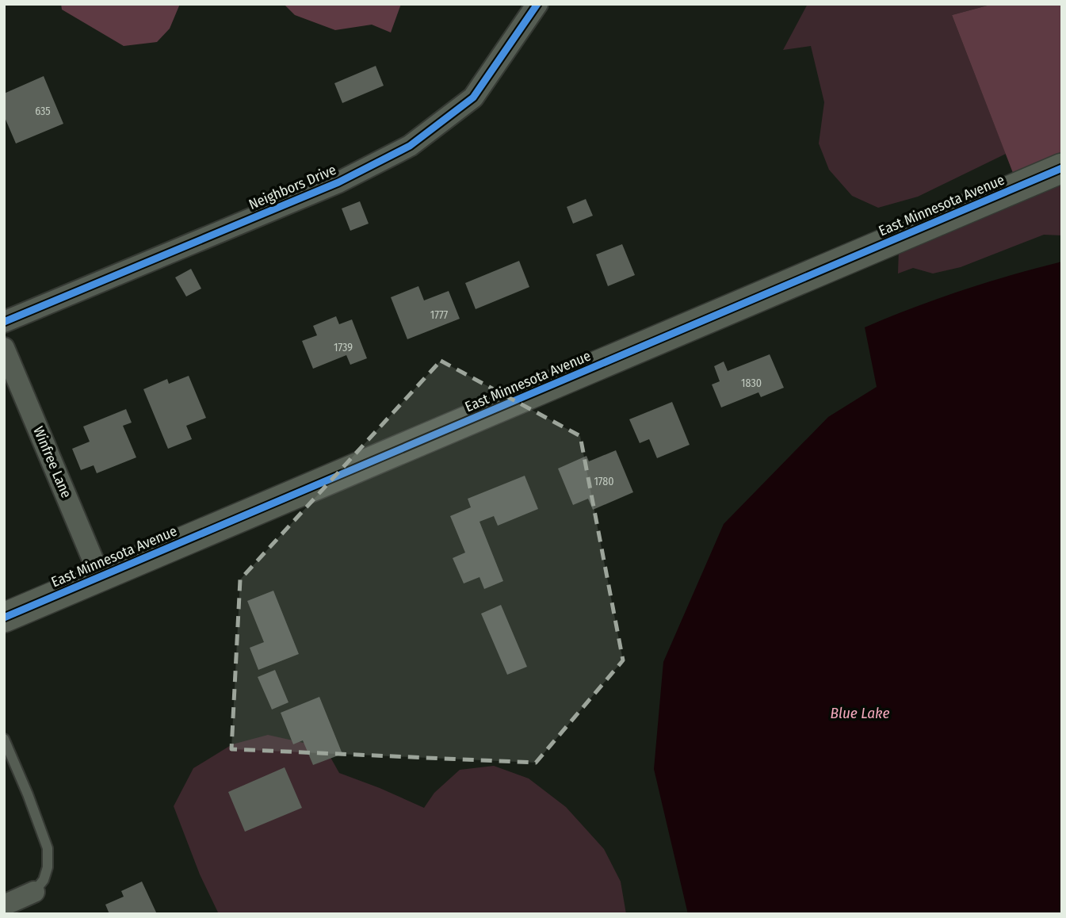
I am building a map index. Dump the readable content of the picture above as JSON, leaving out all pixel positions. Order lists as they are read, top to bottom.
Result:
{
  "streets": {
    "street": ["Neighbors Drive", "East Minnesota Avenue", "Winfree Lane"]
  },
  "crossings": [
    ["East Minnesota Avenue", "Winfree Lane"]
  ],
  "water": ["Blue Lake"],
  "house_numbers": [
    "635",
    "1777",
    "1739",
    "1830",
    "1780"
  ]
}
